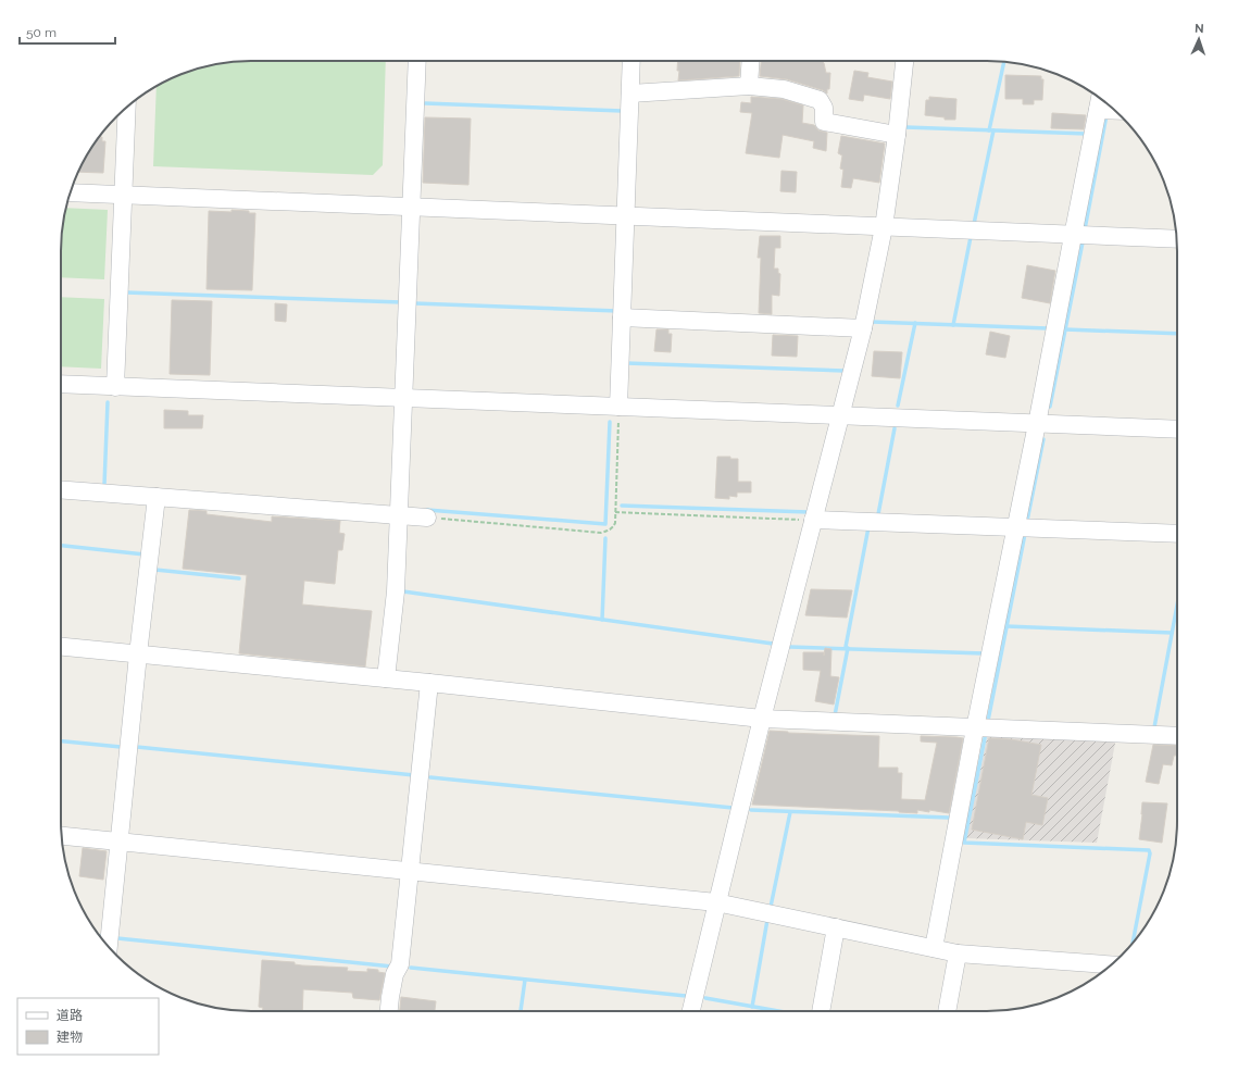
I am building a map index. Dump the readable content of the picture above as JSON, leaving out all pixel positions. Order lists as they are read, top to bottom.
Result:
{
  "legend": ["道路", "建物"],
  "scale_bar": "50 m",
  "north": "top"
}
